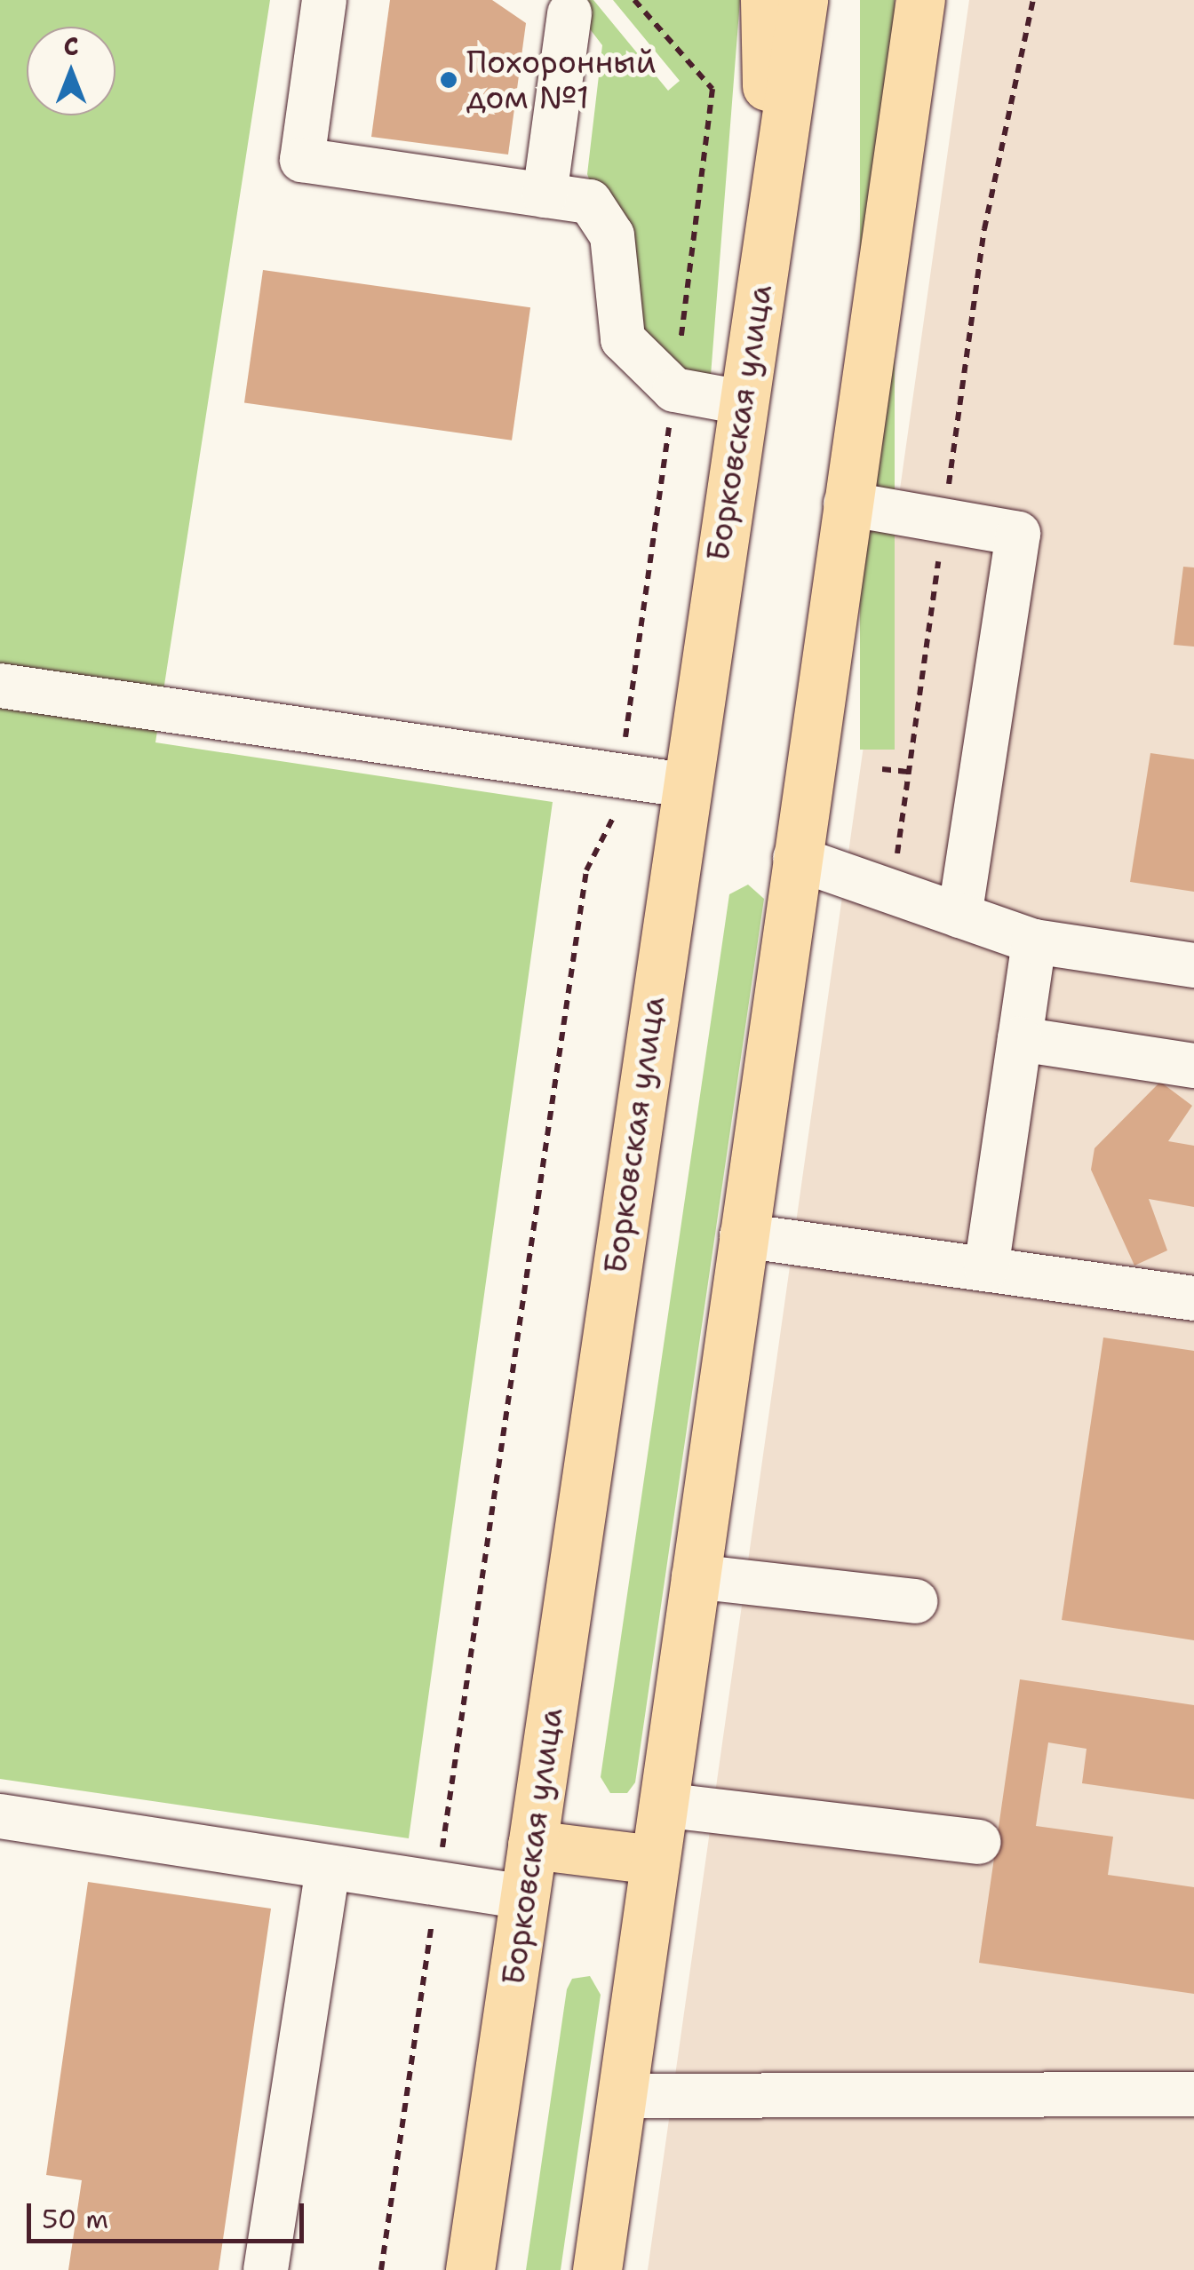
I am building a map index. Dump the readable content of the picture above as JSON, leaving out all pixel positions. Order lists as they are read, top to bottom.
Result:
{
  "streets": {
    "main road": ["Борковская улица"]
  },
  "places": ["Похоронный дом №1"],
  "scale_bar": "50 m",
  "north": "top"
}
